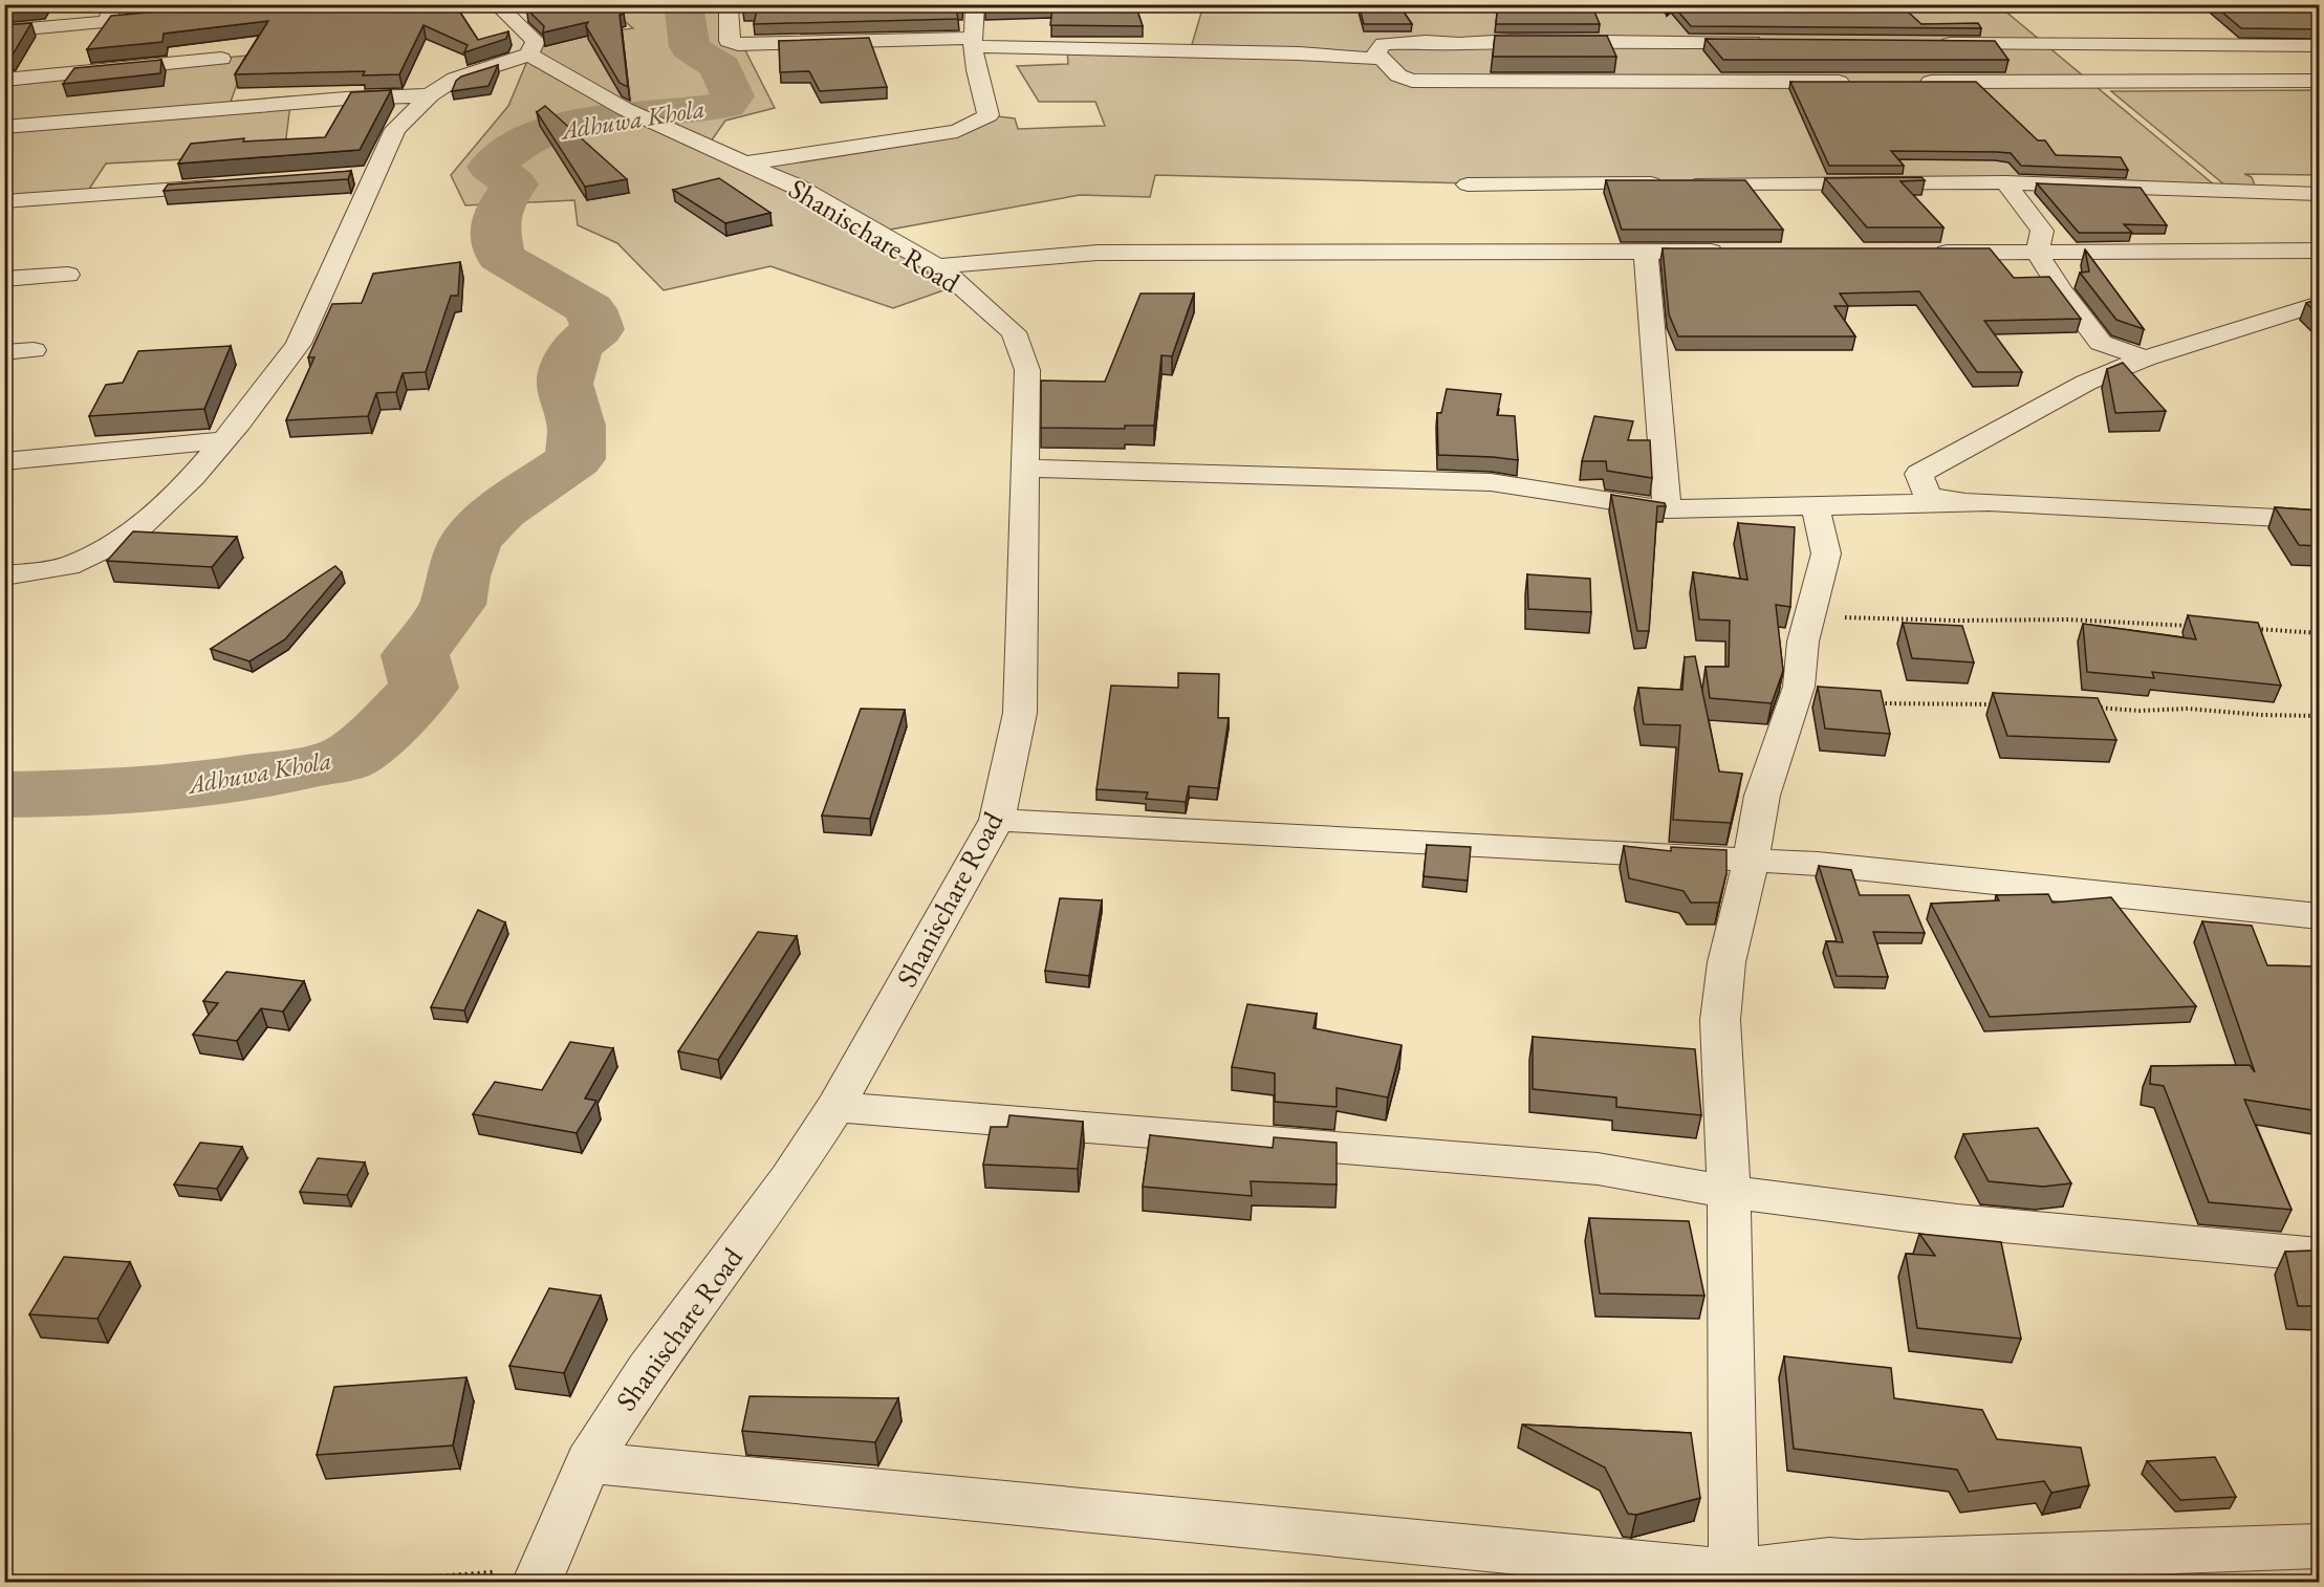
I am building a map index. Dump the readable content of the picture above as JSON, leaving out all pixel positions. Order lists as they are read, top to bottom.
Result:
{
  "streets": {
    "street": ["Shanischare Road"]
  },
  "water": ["Adhuwa Khola"]
}
